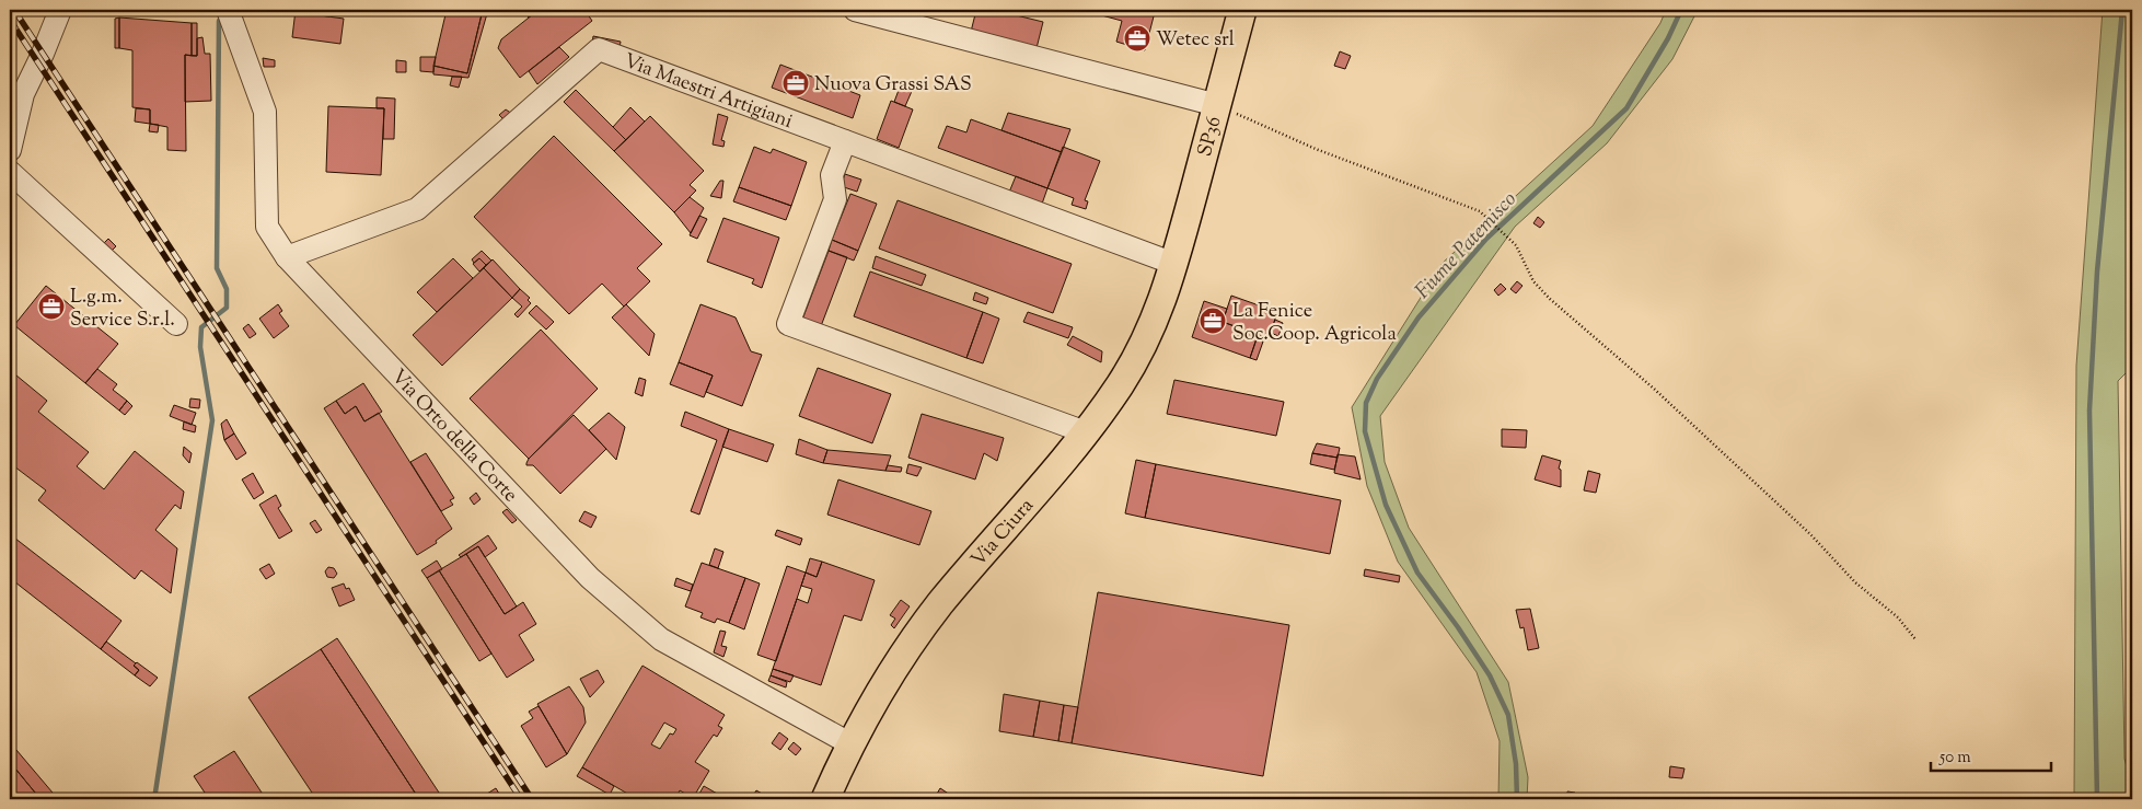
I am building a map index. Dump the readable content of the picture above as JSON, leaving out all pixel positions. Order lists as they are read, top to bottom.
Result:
{
  "streets": {
    "main road": ["SP36", "Via Ciura"],
    "street": ["Via Maestri Artigiani", "Via Orto della Corte"]
  },
  "crossings": [
    ["Via Maestri Artigiani", "SP36"],
    ["Via Maestri Artigiani", "Via Orto della Corte"],
    ["Via Maestri Artigiani", "Via Ciura"],
    ["SP36", "Via Ciura"],
    ["Via Orto della Corte", "Via Ciura"]
  ],
  "water": ["Fiume Patemisco"],
  "places": {
    "office": [
      "Wetec srl",
      "Nuova Grassi SAS",
      "L.g.m. Service S.r.l.",
      "La Fenice Soc.Coop. Agricola"
    ]
  },
  "scale_bar": "50 m"
}
